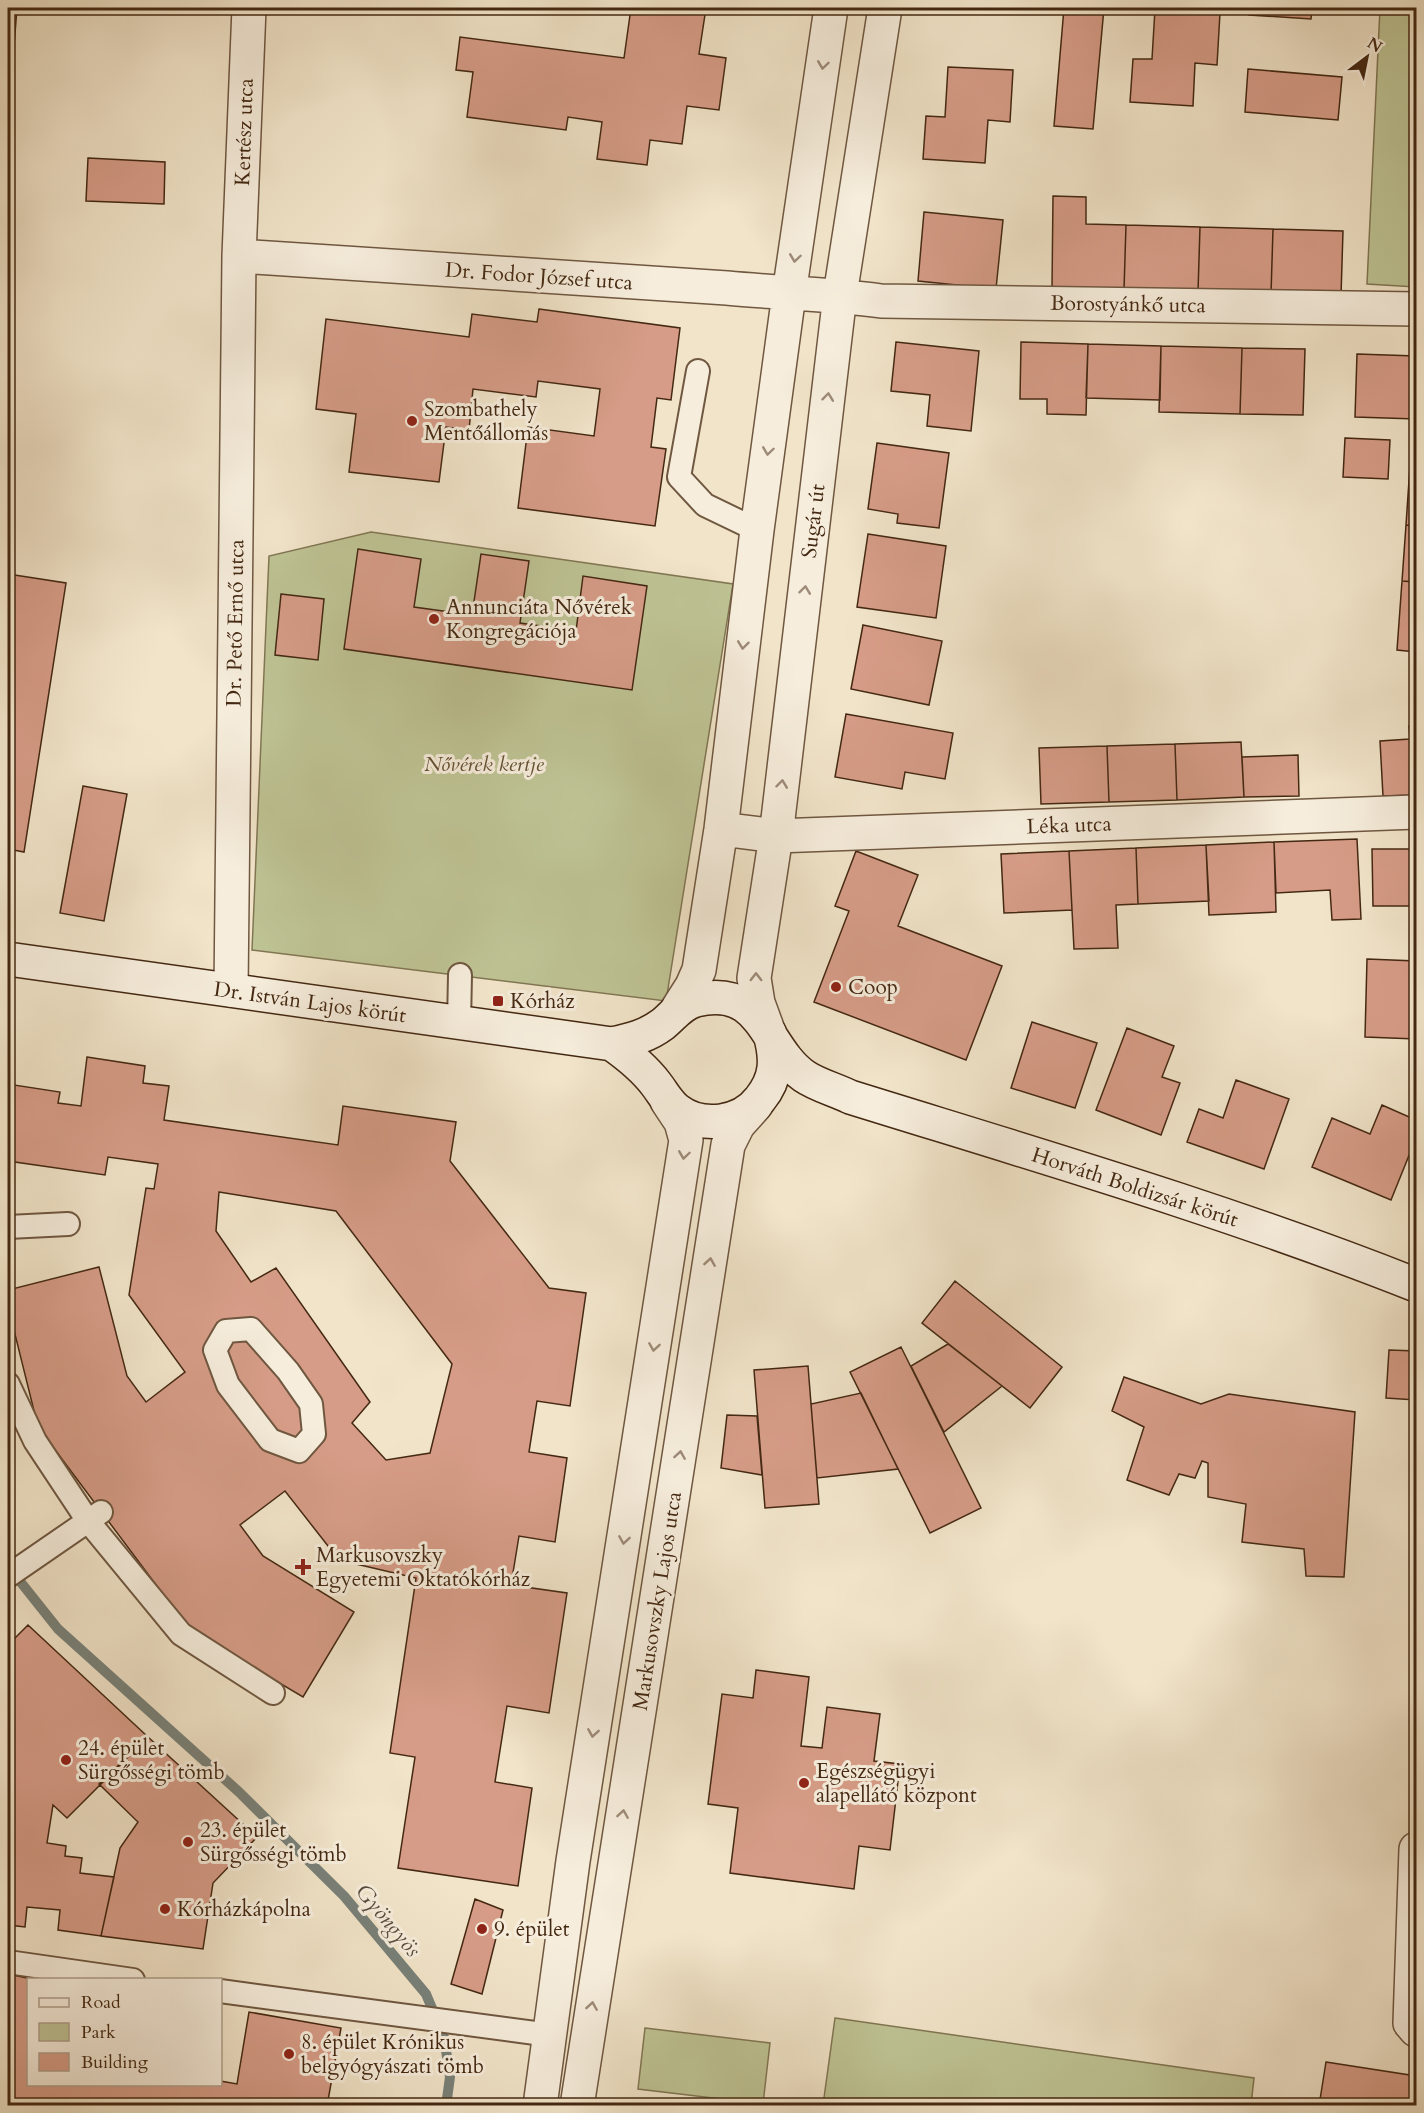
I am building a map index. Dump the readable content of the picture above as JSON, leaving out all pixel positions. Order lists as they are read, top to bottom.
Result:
{
  "streets": {
    "street": [
      "Kertész utca",
      "Dr. Fodor József utca",
      "Borostyánkő utca",
      "Sugár út",
      "Dr. Pető Ernő utca",
      "Léka utca",
      "Dr. István Lajos körút",
      "Horváth Boldizsár körút",
      "Markusovszky Lajos utca"
    ]
  },
  "crossings": [
    ["Kertész utca", "Dr. Fodor József utca"],
    ["Kertész utca", "Dr. Pető Ernő utca"],
    ["Dr. Fodor József utca", "Borostyánkő utca"],
    ["Dr. Fodor József utca", "Sugár út"],
    ["Dr. Fodor József utca", "Dr. Pető Ernő utca"],
    ["Borostyánkő utca", "Sugár út"],
    ["Sugár út", "Léka utca"],
    ["Sugár út", "Dr. István Lajos körút"],
    ["Sugár út", "Markusovszky Lajos utca"],
    ["Dr. Pető Ernő utca", "Dr. István Lajos körút"],
    ["Dr. István Lajos körút", "Horváth Boldizsár körút"],
    ["Dr. István Lajos körút", "Markusovszky Lajos utca"]
  ],
  "water": ["Gyöngyös"],
  "parks": ["Nővérek kertje"],
  "places": {
    "other": [
      "Szombathely Mentőállomás",
      "Annunciáta Nővérek Kongregációja",
      "Coop",
      "24. épület Sürgősségi tömb",
      "Egészségügyi alapellátó központ",
      "23. épület Sürgősségi tömb",
      "Kórházkápolna",
      "9. épület",
      "8. épület Krónikus belgyógyászati tömb"
    ],
    "transit": ["Kórház"],
    "health": ["Markusovszky Egyetemi Oktatókórház"]
  },
  "legend": ["Road", "Park", "Building"],
  "north": "top right"
}
